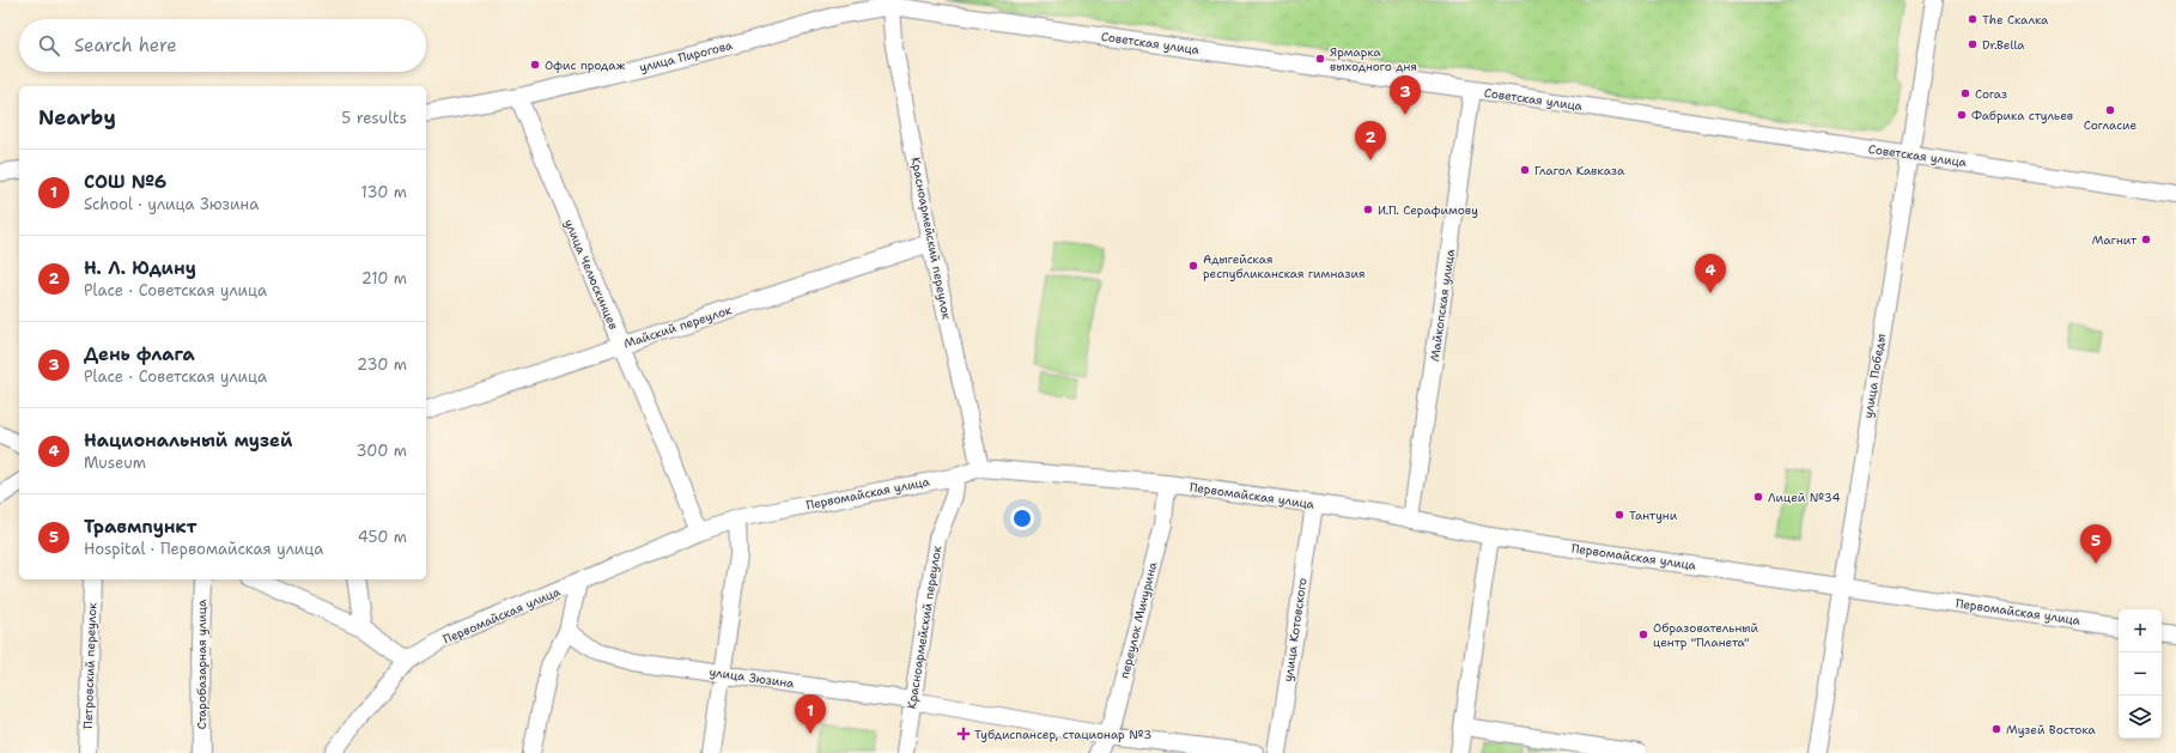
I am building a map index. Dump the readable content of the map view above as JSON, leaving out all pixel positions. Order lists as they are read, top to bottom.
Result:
{
  "streets": {
    "street": [
      "Советская улица",
      "улица Пирогова",
      "Красноармейский переулок",
      "улица Челюскинцев",
      "Майкопская улица",
      "Майский переулок",
      "улица Победы",
      "Первомайская улица",
      "переулок Мичурина",
      "улица Котовского",
      "Старобазарная улица",
      "Петровский переулок",
      "улица Зюзина"
    ]
  },
  "crossings": [
    ["Советская улица", "улица Пирогова"],
    ["Советская улица", "Красноармейский переулок"],
    ["Советская улица", "Майкопская улица"],
    ["Советская улица", "улица Победы"],
    ["улица Пирогова", "Красноармейский переулок"],
    ["улица Пирогова", "улица Челюскинцев"],
    ["Красноармейский переулок", "Майский переулок"],
    ["Красноармейский переулок", "Первомайская улица"],
    ["Красноармейский переулок", "улица Зюзина"],
    ["улица Челюскинцев", "Майский переулок"],
    ["улица Челюскинцев", "Первомайская улица"],
    ["Майкопская улица", "Первомайская улица"],
    ["улица Победы", "Первомайская улица"],
    ["Первомайская улица", "переулок Мичурина"],
    ["Первомайская улица", "улица Котовского"],
    ["переулок Мичурина", "улица Зюзина"]
  ],
  "places": {
    "other": [
      "The Скалка",
      "Dr.Bella",
      "Ярмарка выходного дня",
      "Офис продаж",
      "Согаз",
      "Согласие",
      "Фабрика стульев",
      "Глагол Кавказа",
      "И.П. Серафимову",
      "Магнит",
      "Адыгейская республиканская гимназия",
      "Лицей №34",
      "Тантуни",
      "Образовательный центр \"Планета\"",
      "Музей Востока"
    ],
    "health": ["Тубдиспансер, стационар №3"]
  },
  "page": {
    "search": "Search here",
    "pins": [
      "3",
      "2",
      "4",
      "5",
      "1"
    ],
    "heading": ["Nearby", "5 results"],
    "list": [
      {
        "mark": "1",
        "name": "СОШ №6",
        "note": "School · улица Зюзина",
        "value": "130 m"
      },
      {
        "mark": "2",
        "name": "Н. Л. Юдину",
        "note": "Place · Советская улица",
        "value": "210 m"
      },
      {
        "mark": "3",
        "name": "День флага",
        "note": "Place · Советская улица",
        "value": "230 m"
      },
      {
        "mark": "4",
        "name": "Национальный музей",
        "note": "Museum",
        "value": "300 m"
      },
      {
        "mark": "5",
        "name": "Травмпункт",
        "note": "Hospital · Первомайская улица",
        "value": "450 m"
      }
    ],
    "map_buttons": ["+", "−"]
  }
}
